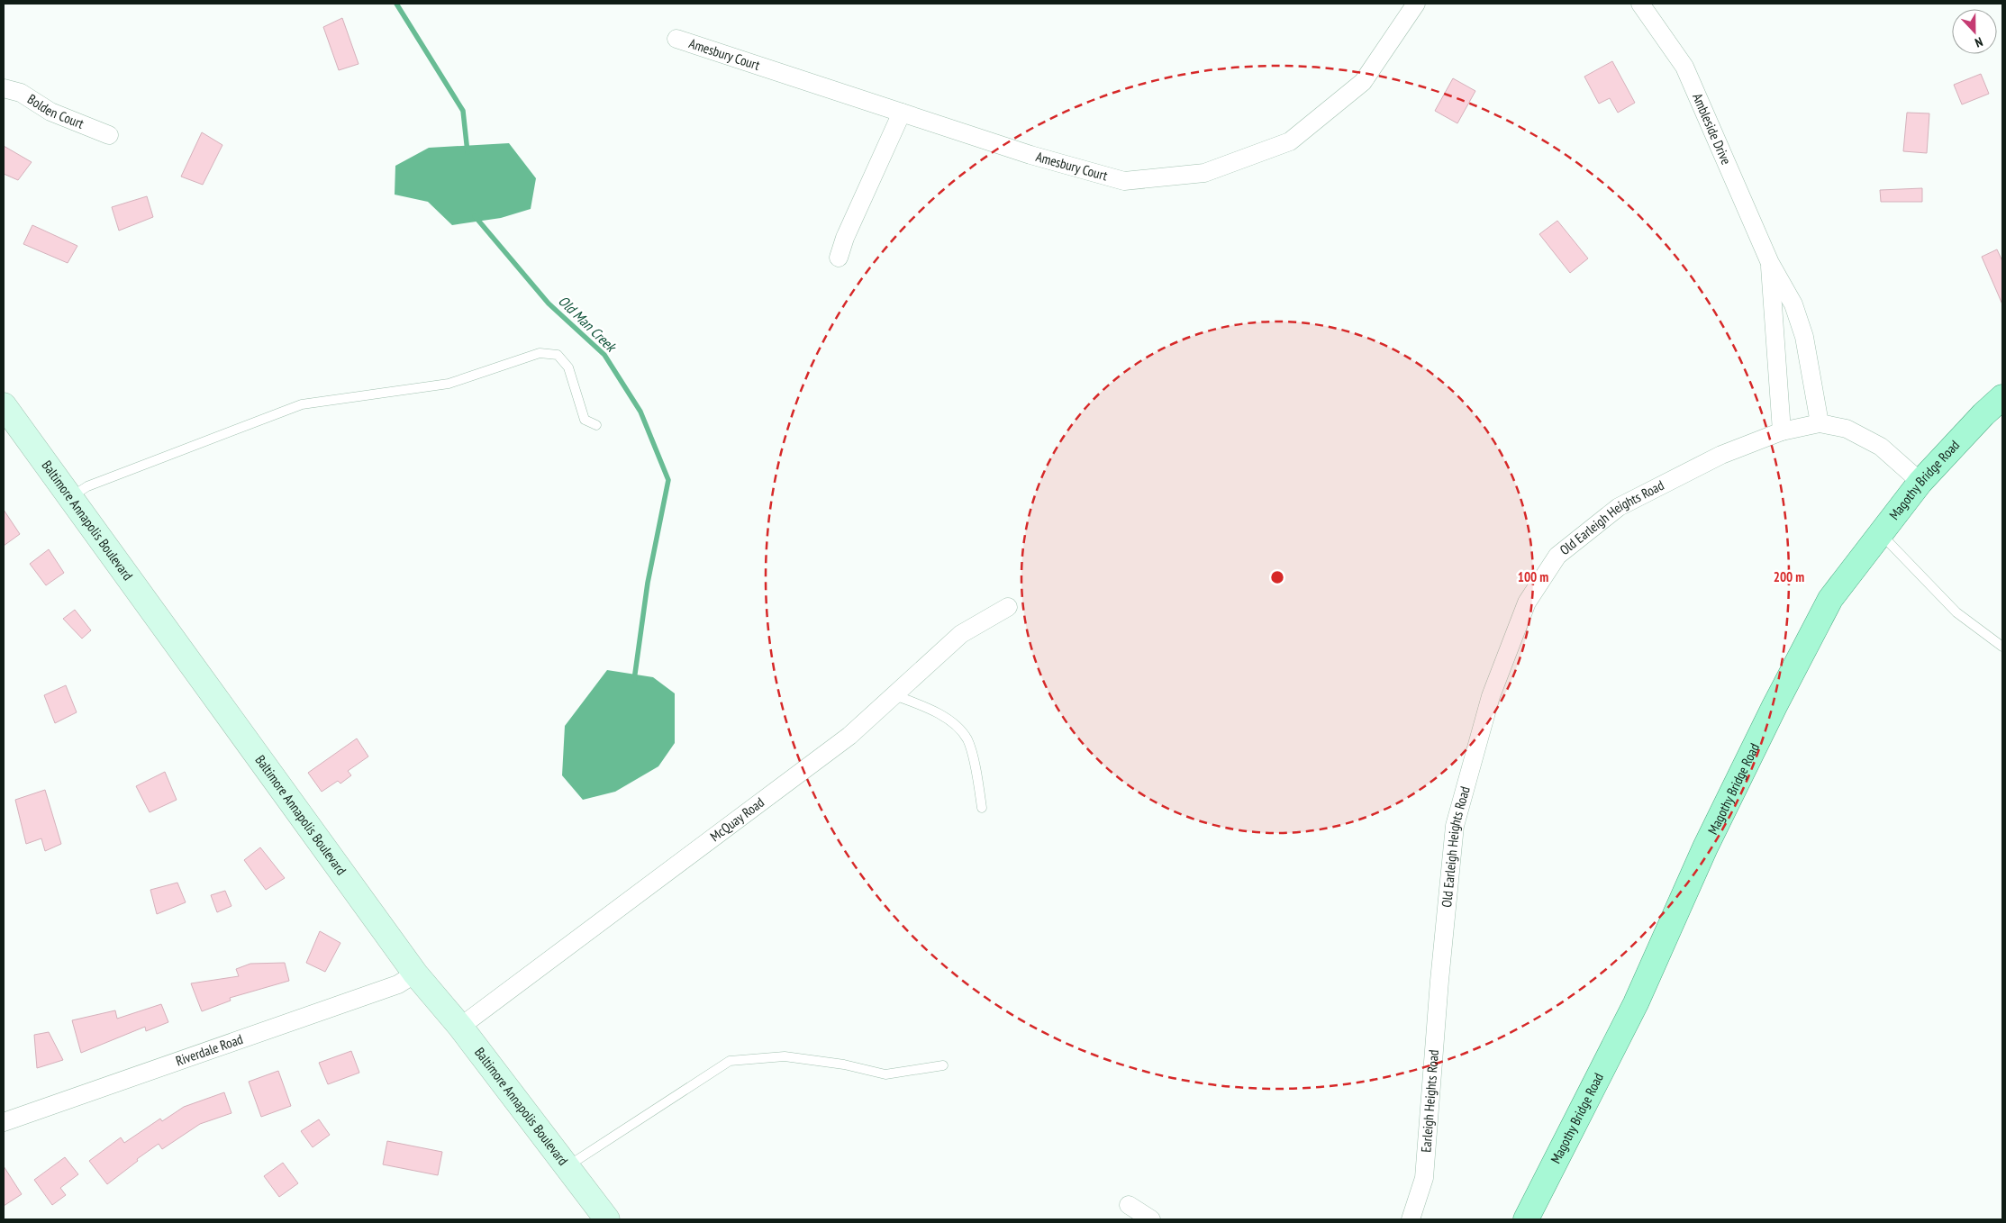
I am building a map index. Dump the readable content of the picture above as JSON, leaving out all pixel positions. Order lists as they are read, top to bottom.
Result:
{
  "streets": {
    "main road": ["Magothy Bridge Road", "Baltimore Annapolis Boulevard"],
    "street": [
      "Amesbury Court",
      "Bolden Court",
      "Ambleside Drive",
      "Old Earleigh Heights Road",
      "McQuay Road",
      "Riverdale Road",
      "Earleigh Heights Road"
    ]
  },
  "crossings": [
    ["Ambleside Drive", "Old Earleigh Heights Road"],
    ["Magothy Bridge Road", "Old Earleigh Heights Road"],
    ["Old Earleigh Heights Road", "Earleigh Heights Road"],
    ["Baltimore Annapolis Boulevard", "McQuay Road"],
    ["Baltimore Annapolis Boulevard", "Riverdale Road"]
  ],
  "water": ["Old Man Creek"],
  "north": "bottom",
  "rings": ["100 m", "200 m"]
}
